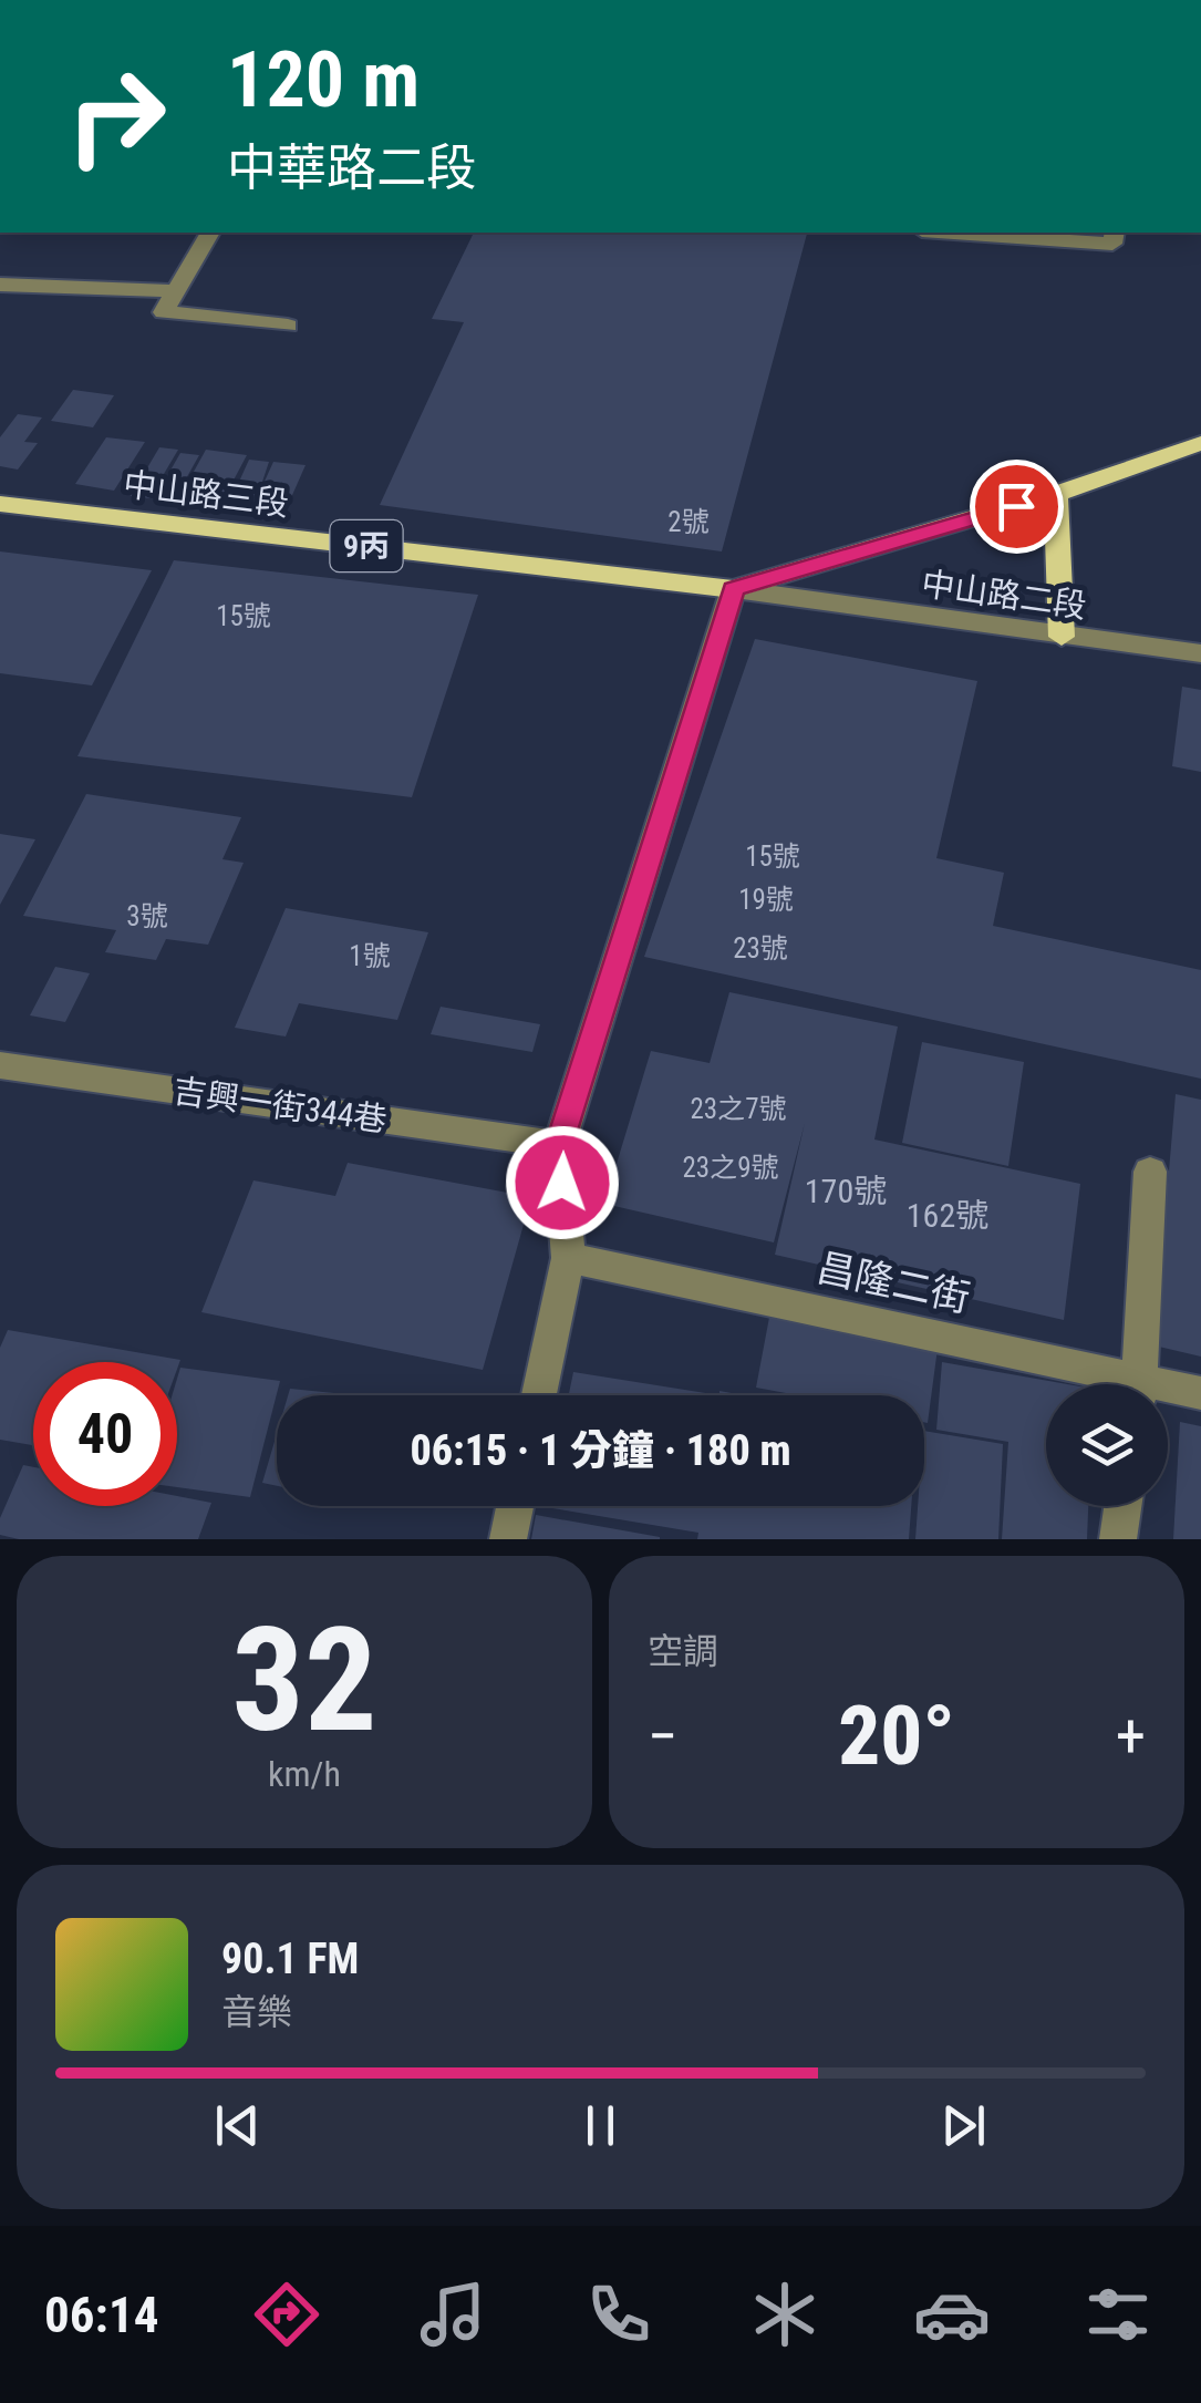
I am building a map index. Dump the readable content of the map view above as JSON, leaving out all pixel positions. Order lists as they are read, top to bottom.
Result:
{
  "streets": {
    "main road": ["中山路三段", "9丙"],
    "street": ["中山路二段", "吉興一街344巷", "昌隆二街"]
  },
  "crossings": [
    ["中山路三段", "9丙"],
    ["中山路三段", "中山路二段"],
    ["9丙", "中山路二段"]
  ],
  "house_numbers": [
    "2號",
    "15號",
    "15號",
    "19號",
    "3號",
    "23號",
    "1號",
    "23之7號",
    "23之9號",
    "170號",
    "162號"
  ],
  "page": {
    "turn": ["120 m", "中華路二段"],
    "limit": "40",
    "trip": "06:15 · 1 分鐘 · 180 m",
    "tile": [
      ["32", "km/h"],
      "空調"
    ],
    "heat": ["−", "20°", "+"],
    "song": ["90.1 FM", "音樂"],
    "tabs": "06:14"
  }
}
